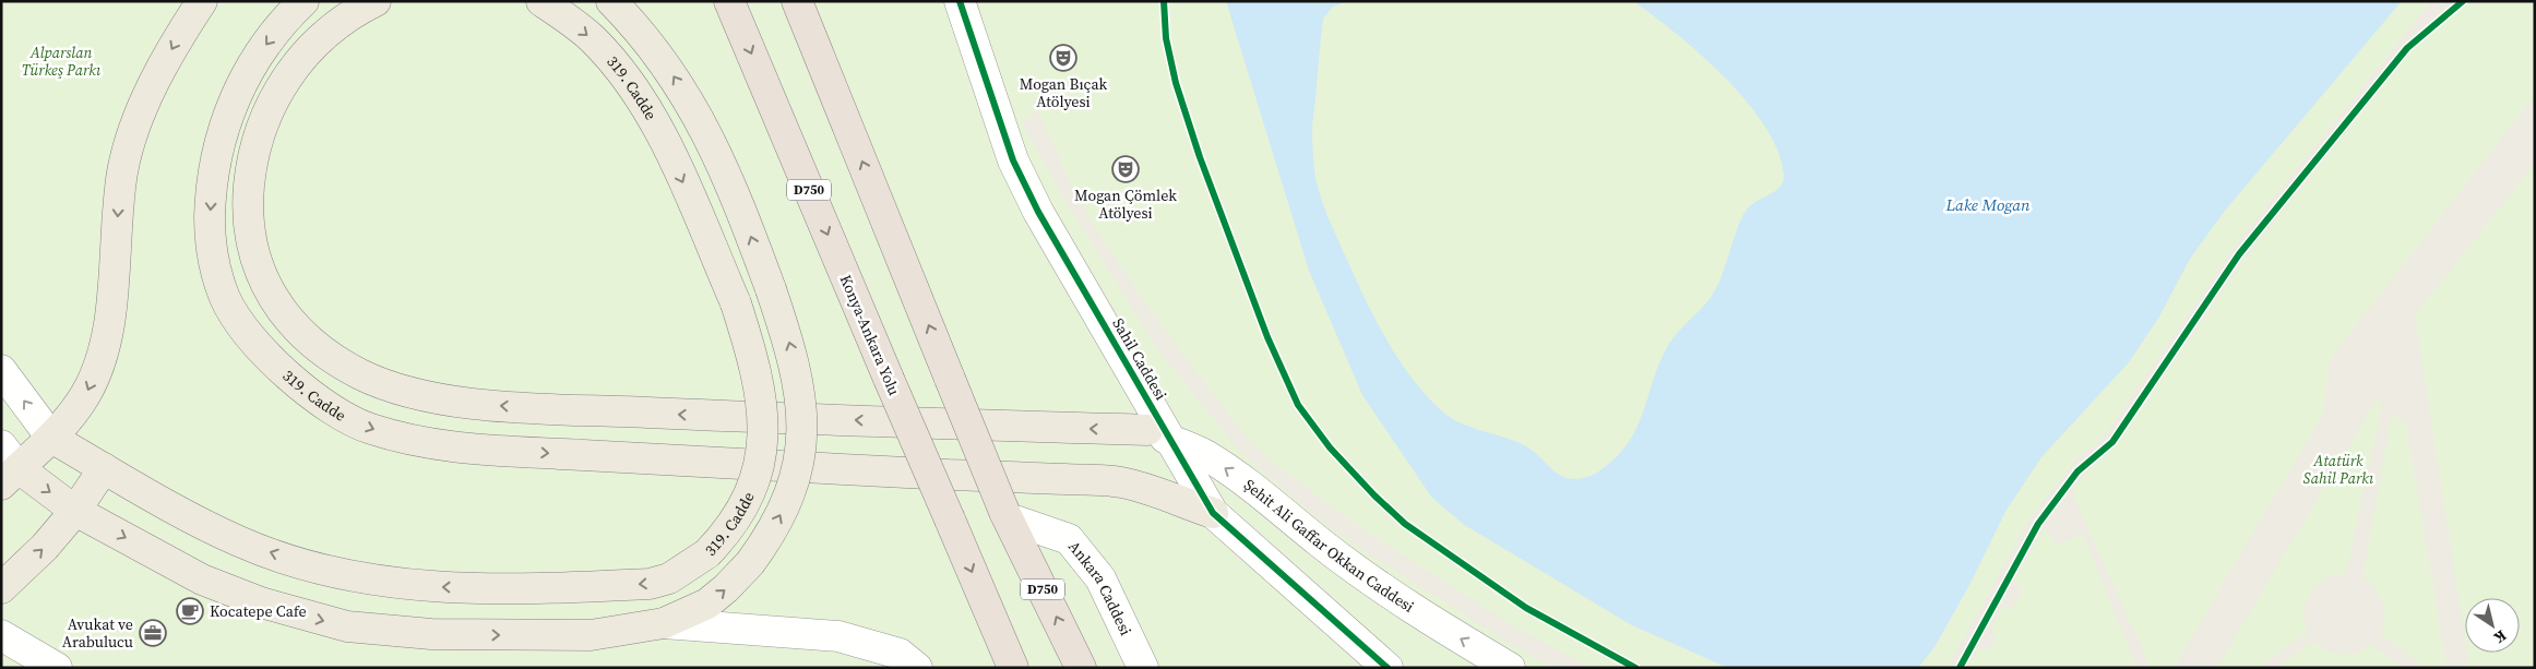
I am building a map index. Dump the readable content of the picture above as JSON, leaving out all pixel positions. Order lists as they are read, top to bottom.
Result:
{
  "streets": {
    "highway": ["D750", "Konya-Ankara Yolu"],
    "main road": ["319. Cadde"],
    "street": ["Sahil Caddesi", "Şehit Ali Gaffar Okkan Caddesi", "Ankara Caddesi"]
  },
  "crossings": [
    ["319. Cadde", "Sahil Caddesi"],
    ["D750", "Ankara Caddesi"],
    ["Sahil Caddesi", "Şehit Ali Gaffar Okkan Caddesi"]
  ],
  "one_way": ["Şehit Ali Gaffar Okkan Caddesi"],
  "water": ["Lake Mogan"],
  "parks": ["Alparslan Türkeş Parkı", "Atatürk Sahil Parkı"],
  "places": {
    "theatre": ["Mogan Bıçak Atölyesi", "Mogan Çömlek Atölyesi"],
    "cafe": ["Kocatepe Cafe"],
    "office": ["Avukat ve Arabulucu"]
  },
  "north": "bottom right"
}
